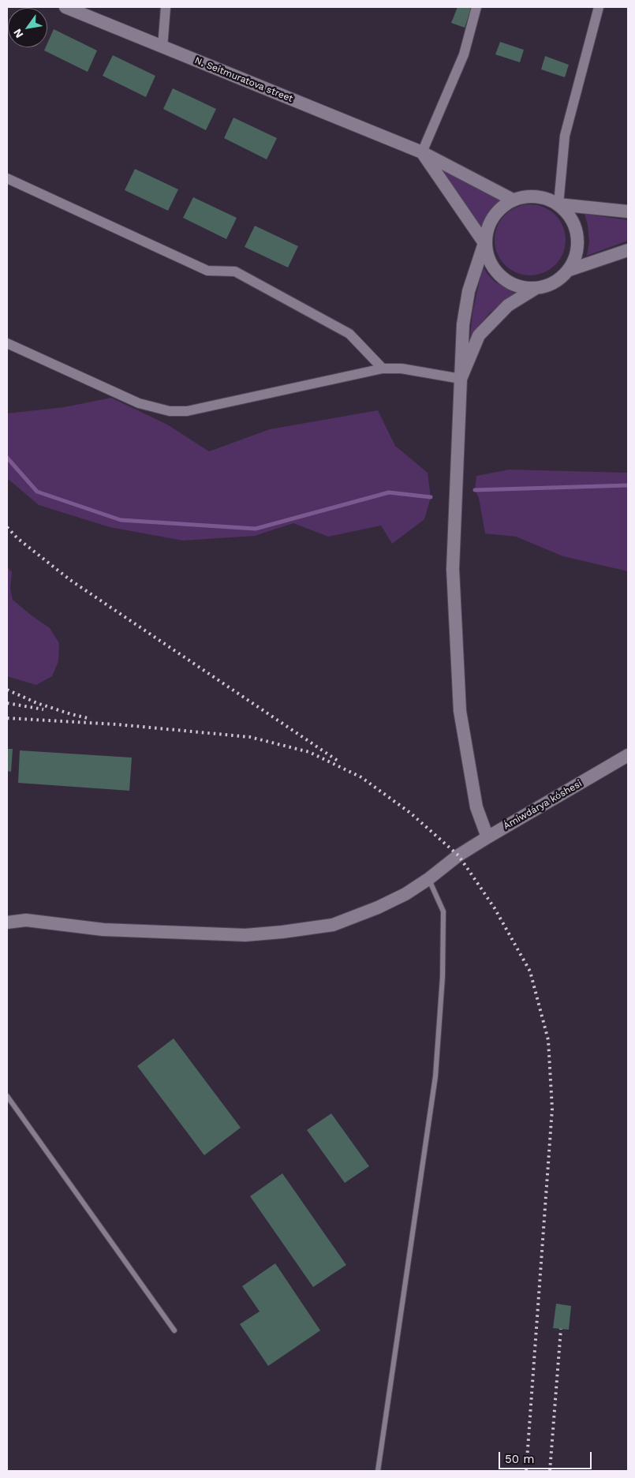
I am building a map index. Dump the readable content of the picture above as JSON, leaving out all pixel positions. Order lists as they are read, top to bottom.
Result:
{
  "streets": {
    "street": ["N. Seitmuratova street", "Ámiwdárya kóshesi"]
  },
  "scale_bar": "50 m",
  "north": "bottom left"
}
